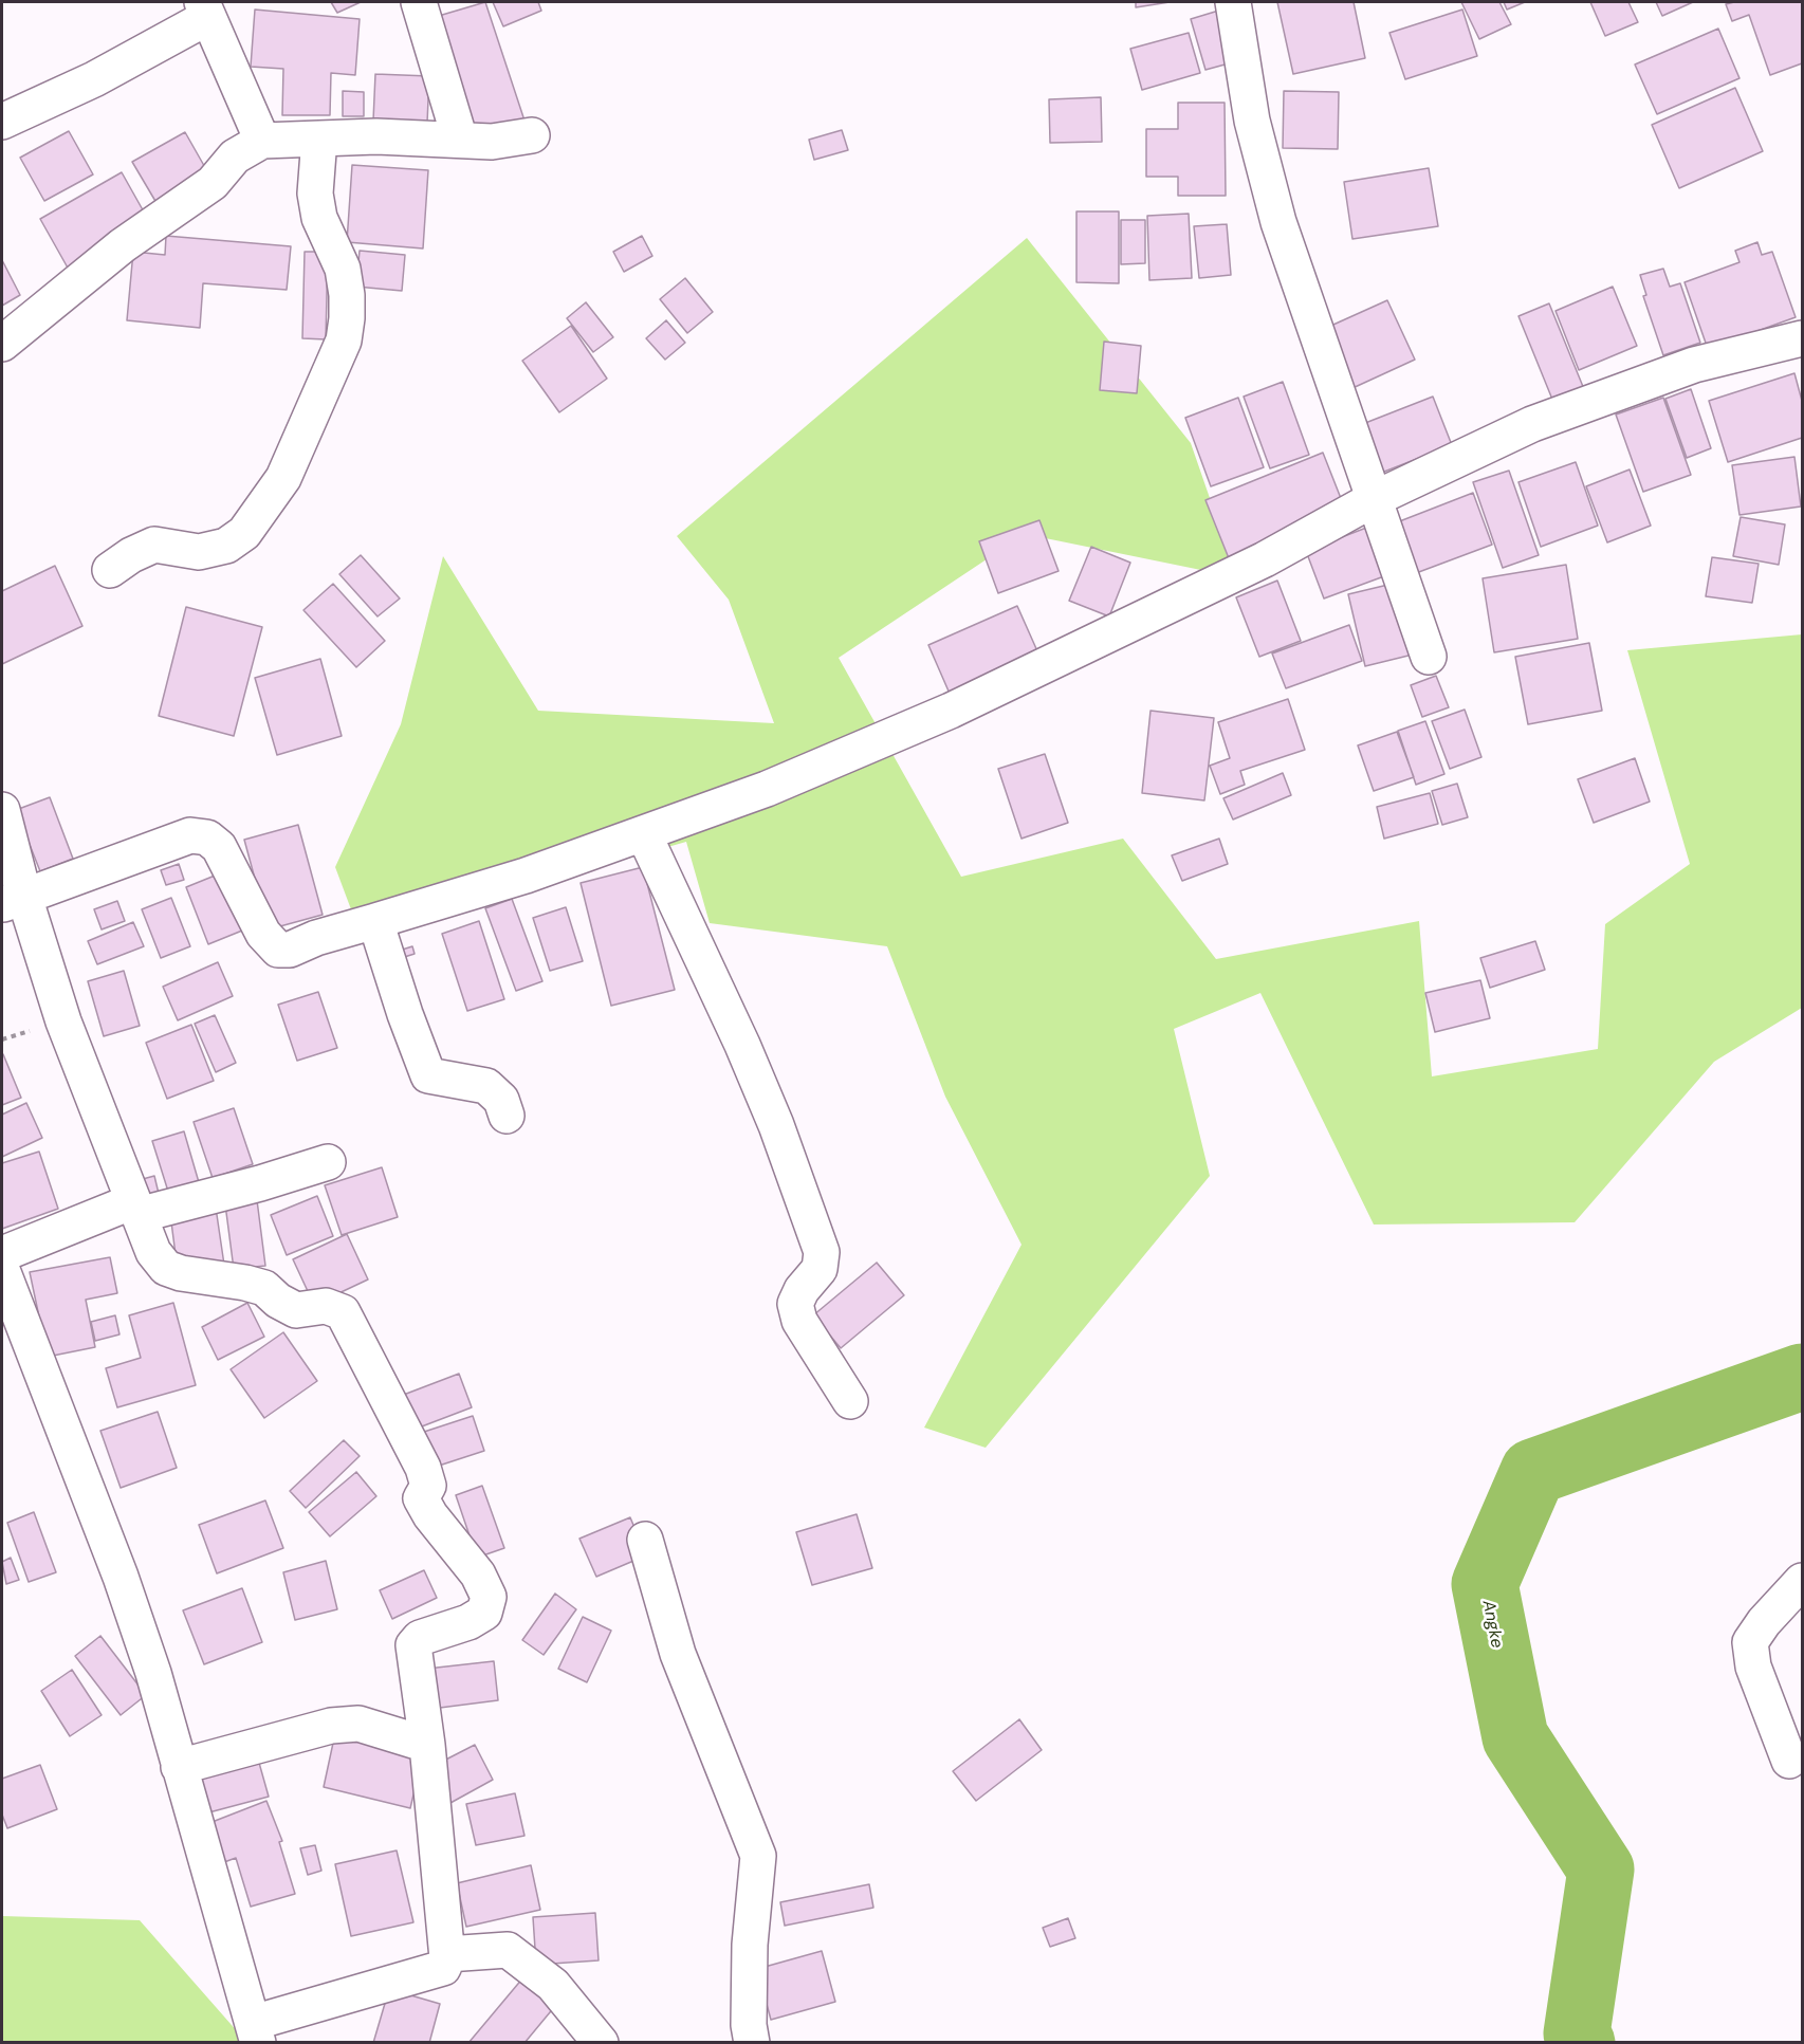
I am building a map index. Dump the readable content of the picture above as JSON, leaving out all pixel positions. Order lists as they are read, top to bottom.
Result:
{
  "water": ["Angke"]
}
